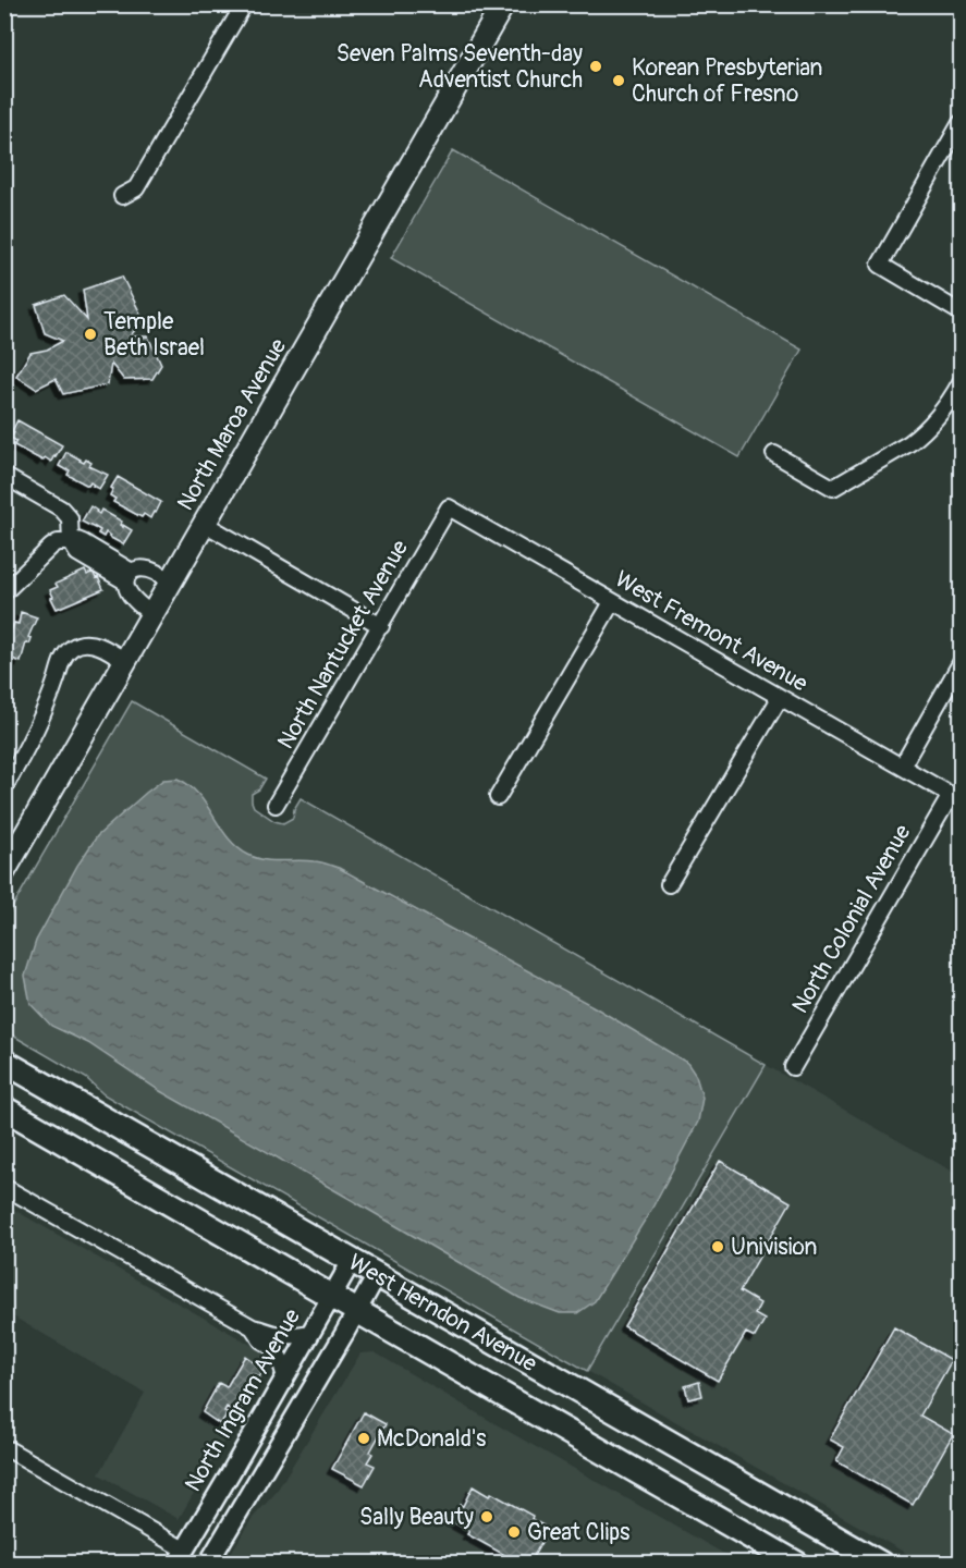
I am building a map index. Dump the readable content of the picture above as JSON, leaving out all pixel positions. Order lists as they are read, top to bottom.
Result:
{
  "streets": {
    "main road": ["North Maroa Avenue", "West Herndon Avenue"],
    "street": [
      "West Fremont Avenue",
      "North Nantucket Avenue",
      "North Colonial Avenue",
      "North Ingram Avenue"
    ]
  },
  "crossings": [
    ["West Fremont Avenue", "North Nantucket Avenue"],
    ["West Fremont Avenue", "North Colonial Avenue"],
    ["West Herndon Avenue", "North Ingram Avenue"]
  ],
  "places": [
    "Seven Palms Seventh-day Adventist Church",
    "Korean Presbyterian Church of Fresno",
    "Temple Beth Israel",
    "Univision",
    "McDonald's",
    "Sally Beauty",
    "Great Clips"
  ]
}
